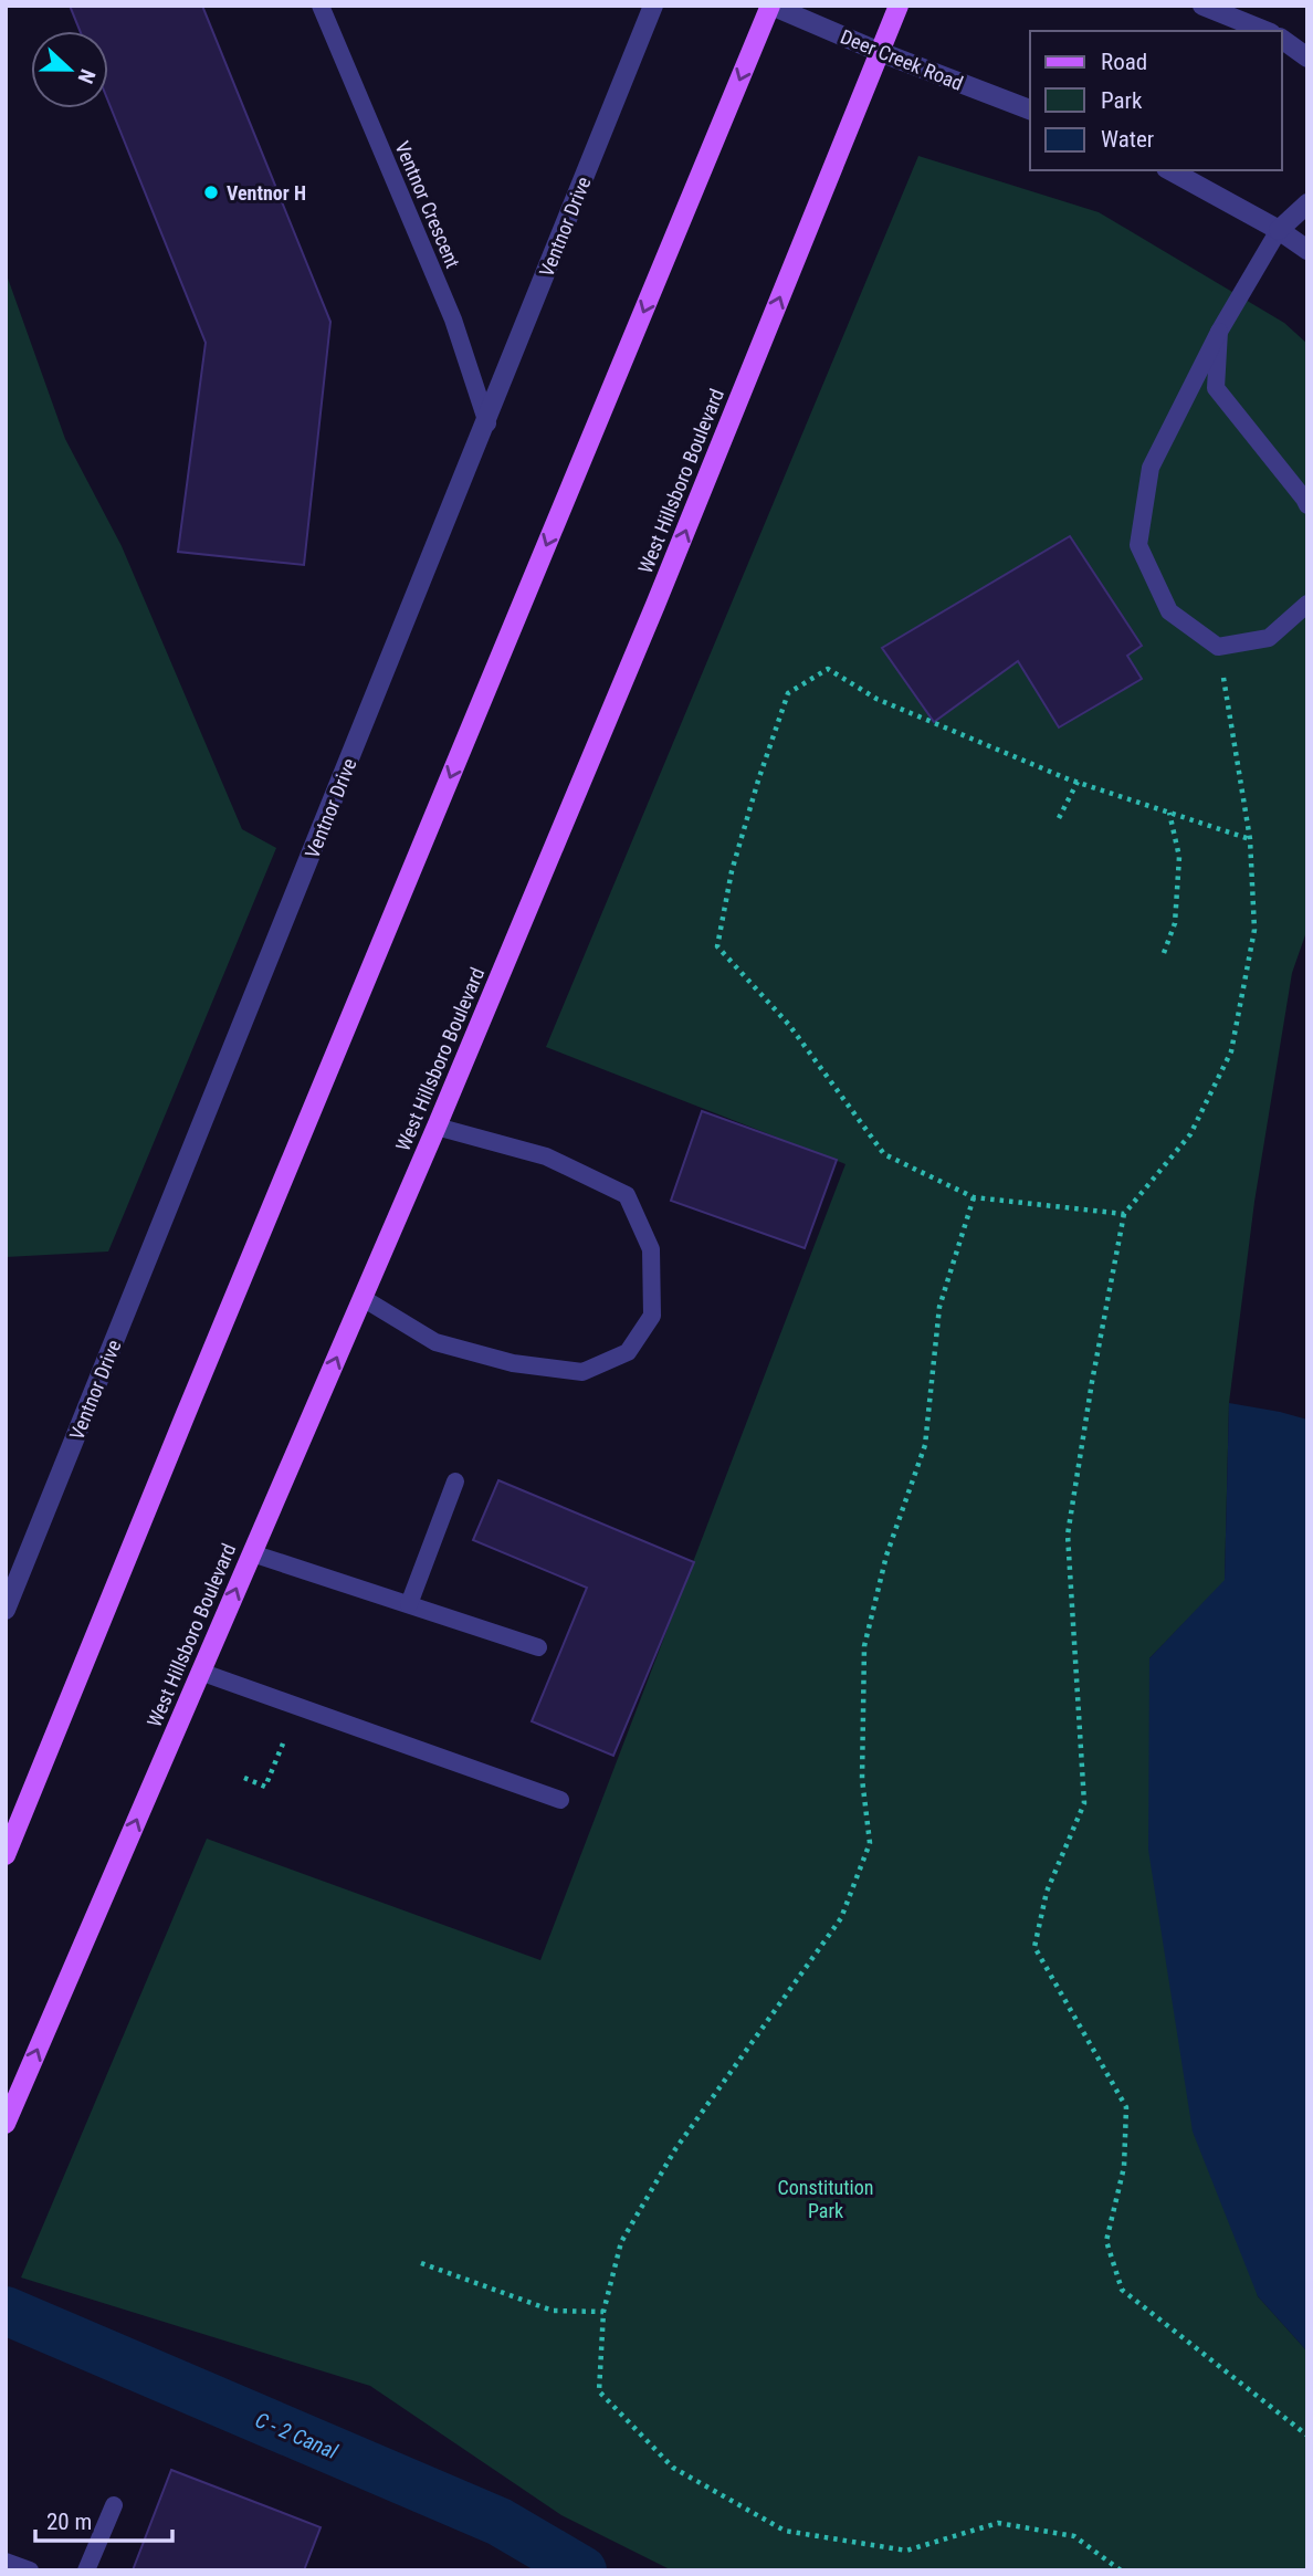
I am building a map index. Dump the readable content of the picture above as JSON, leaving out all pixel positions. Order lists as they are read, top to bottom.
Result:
{
  "streets": {
    "main road": ["West Hillsboro Boulevard"],
    "street": ["Deer Creek Road", "Ventnor Drive"],
    "lane": ["Ventnor Crescent"]
  },
  "crossings": [
    ["Deer Creek Road", "West Hillsboro Boulevard"],
    ["Ventnor Crescent", "Ventnor Drive"]
  ],
  "water": ["C - 2 Canal"],
  "parks": ["Constitution Park"],
  "places": ["Ventnor H"],
  "legend": ["Road", "Park", "Water"],
  "scale_bar": "20 m",
  "north": "right"
}
